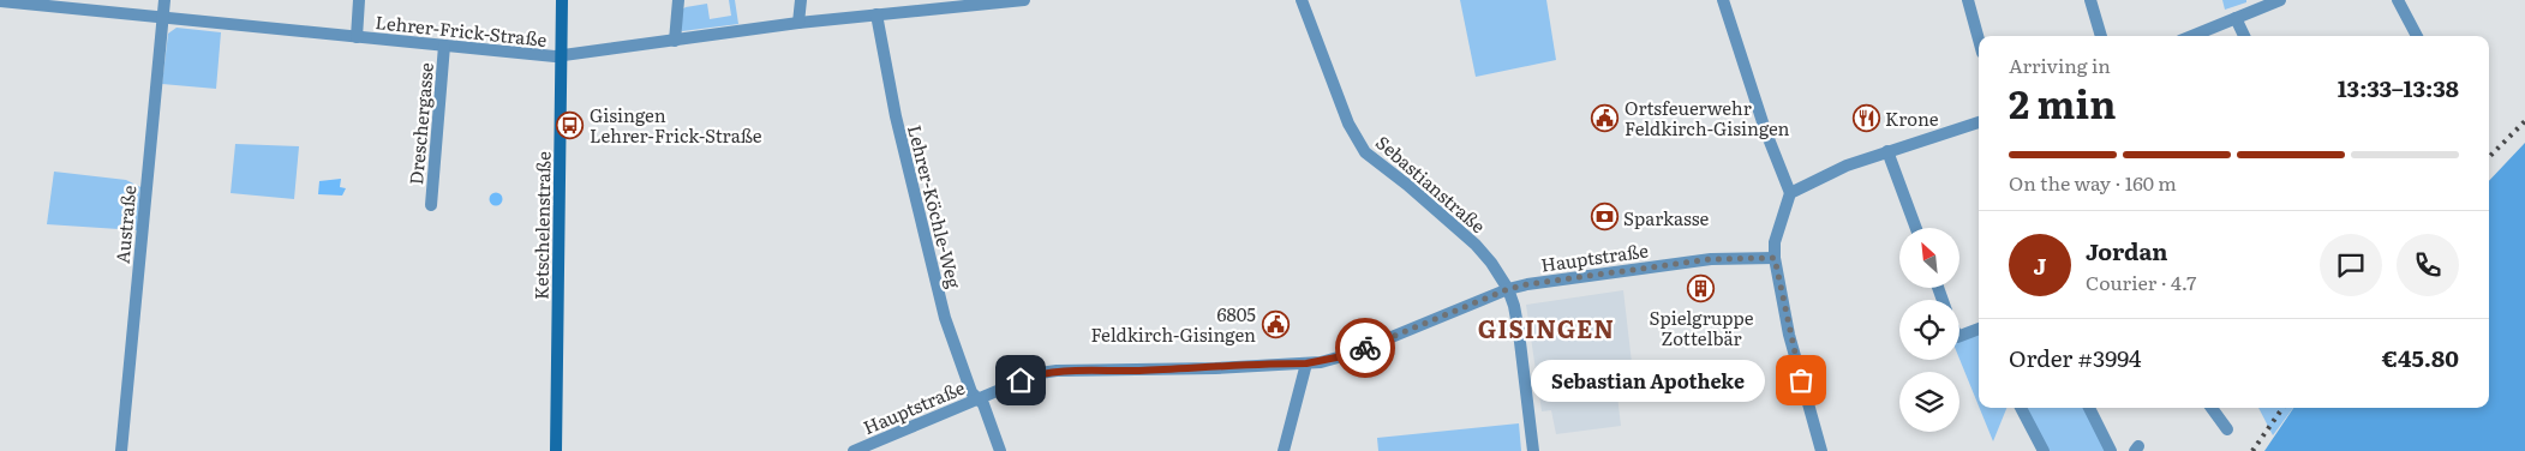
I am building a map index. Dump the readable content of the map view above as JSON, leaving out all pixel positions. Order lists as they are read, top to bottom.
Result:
{
  "streets": {
    "main road": ["Ketschelenstraße"],
    "street": [
      "Lehrer-Frick-Straße",
      "Dreschergasse",
      "Sebastianstraße",
      "Lehrer-Köchle-Weg",
      "Austraße",
      "Hauptstraße"
    ]
  },
  "crossings": [
    ["Lehrer-Frick-Straße", "Dreschergasse"],
    ["Lehrer-Frick-Straße", "Lehrer-Köchle-Weg"],
    ["Lehrer-Frick-Straße", "Austraße"],
    ["Lehrer-Frick-Straße", "Ketschelenstraße"],
    ["Sebastianstraße", "Hauptstraße"],
    ["Lehrer-Köchle-Weg", "Hauptstraße"]
  ],
  "districts": ["GISINGEN"],
  "places": {
    "public building": ["Ortsfeuerwehr Feldkirch-Gisingen", "6805 Feldkirch-Gisingen"],
    "restaurant": ["Krone"],
    "bus stop": ["Gisingen Lehrer-Frick-Straße"],
    "bank": ["Sparkasse"],
    "building": ["Spielgruppe Zottelbär"],
    "other": ["Sebastian Apotheke"]
  },
  "north": "top left",
  "page": {
    "heading": ["2 min", "Arriving in", "13:33–13:38"],
    "panel": [
      "Jordan",
      "Courier · 4.7",
      "Order #3994",
      "€45.80"
    ],
    "bar": "On the way · 160 m",
    "round": "J",
    "bubble": "Sebastian Apotheke"
  }
}
